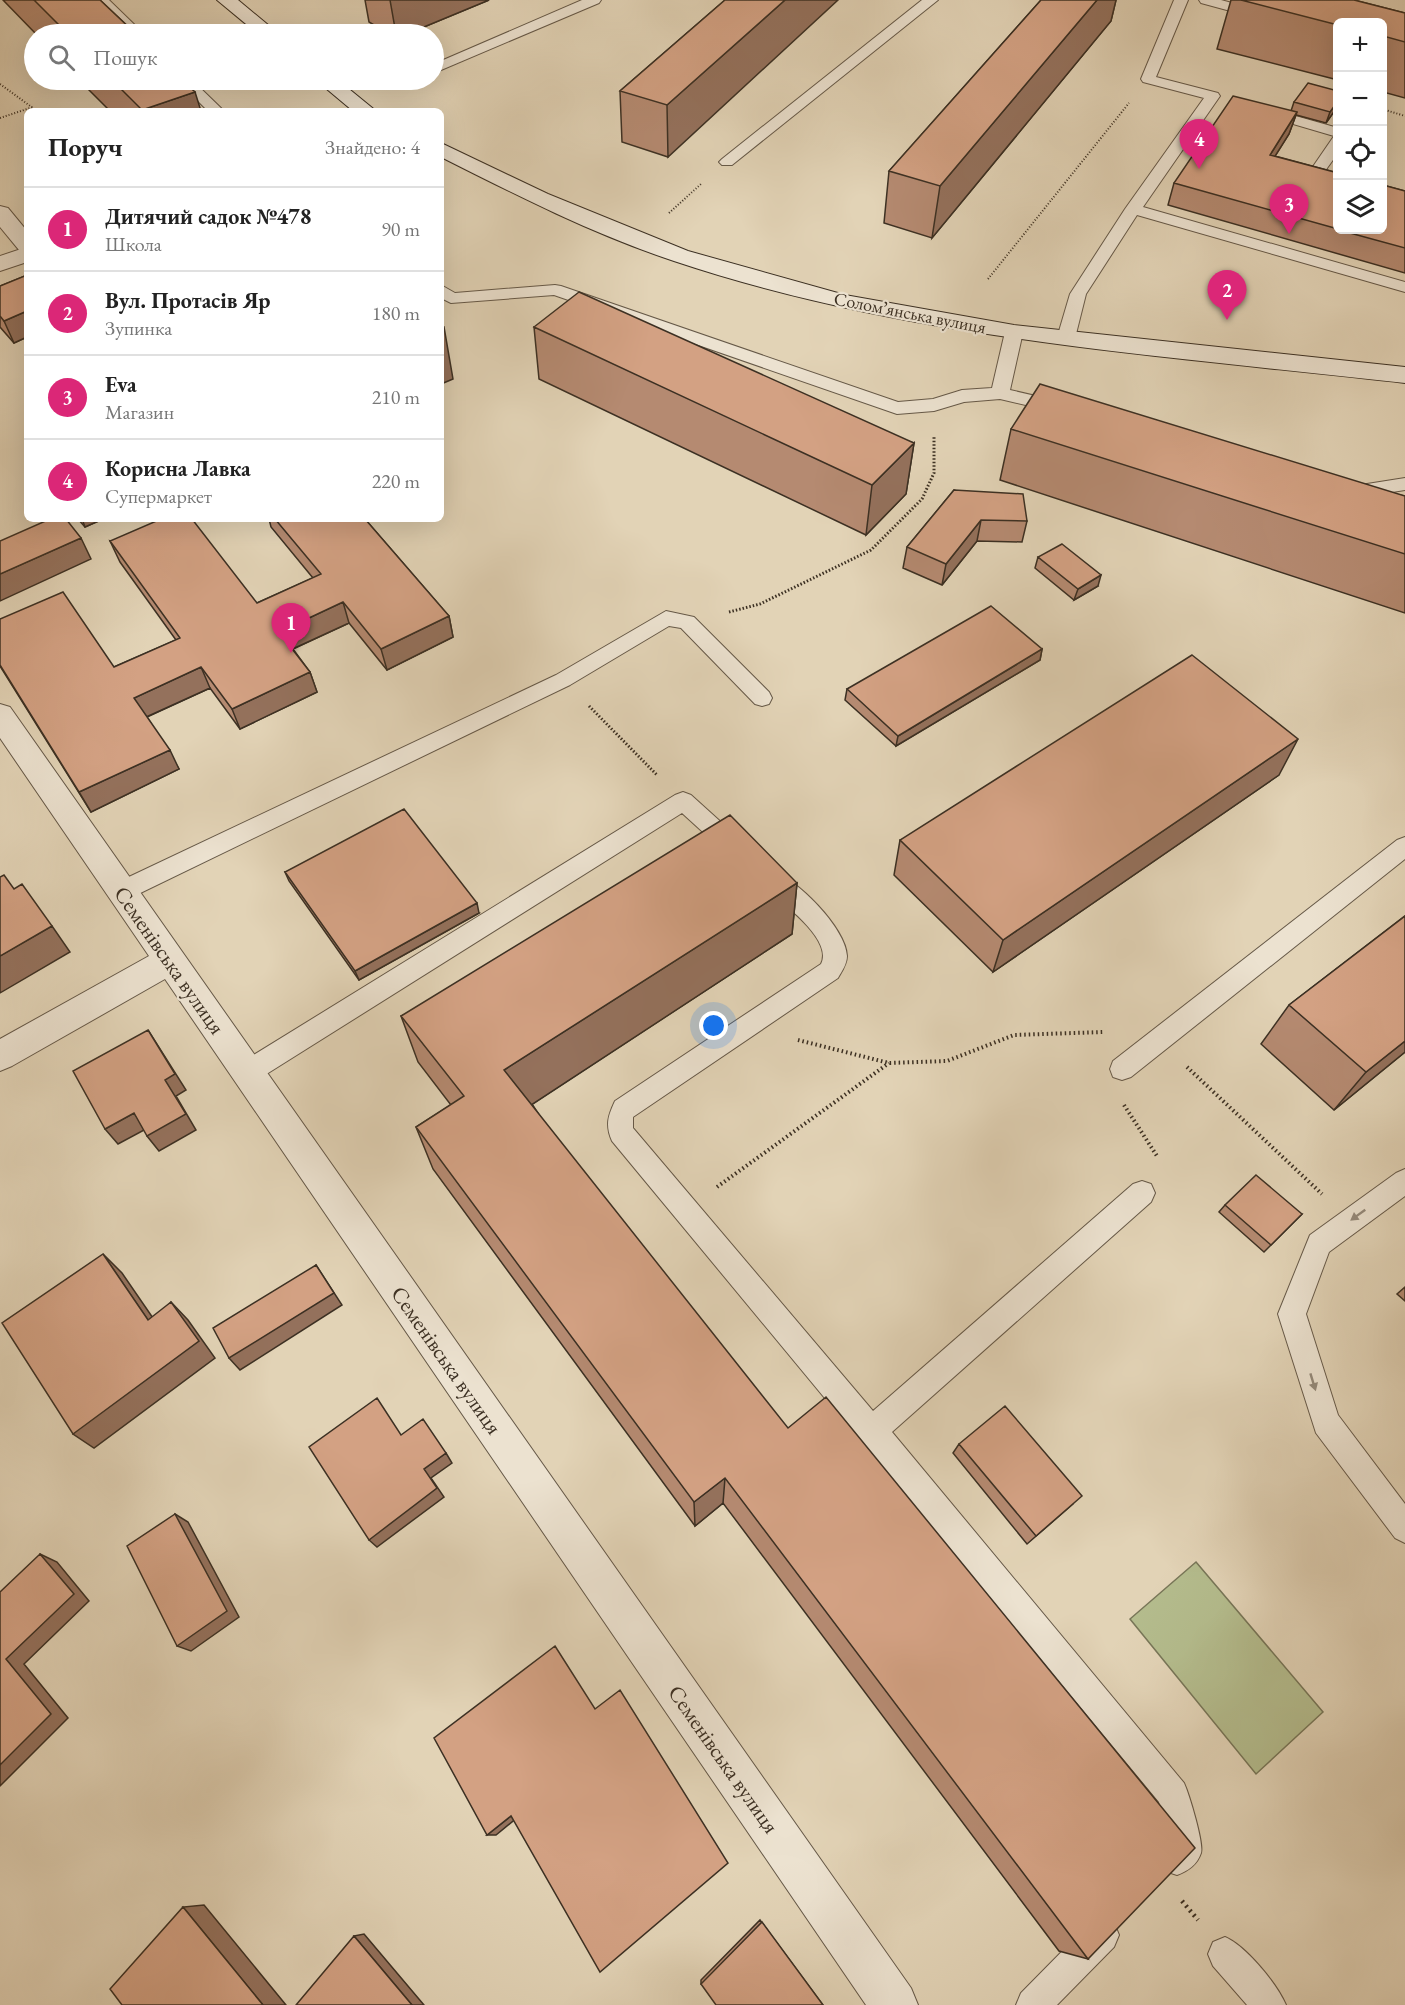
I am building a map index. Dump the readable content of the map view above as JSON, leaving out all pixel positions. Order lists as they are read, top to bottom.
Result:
{
  "streets": {
    "street": ["Соломʼянська вулиця", "Семенівська вулиця"]
  },
  "page": {
    "map_buttons": ["+", "−"],
    "search": "Пошук",
    "heading": ["Поруч", "Знайдено: 4"],
    "pins": [
      "4",
      "3",
      "2",
      "1"
    ],
    "list": [
      {
        "mark": "1",
        "name": "Дитячий садок №478",
        "note": "Школа",
        "value": "90 m"
      },
      {
        "mark": "2",
        "name": "Вул. Протасів Яр",
        "note": "Зупинка",
        "value": "180 m"
      },
      {
        "mark": "3",
        "name": "Eva",
        "note": "Магазин",
        "value": "210 m"
      },
      {
        "mark": "4",
        "name": "Корисна Лавка",
        "note": "Супермаркет",
        "value": "220 m"
      }
    ]
  }
}
